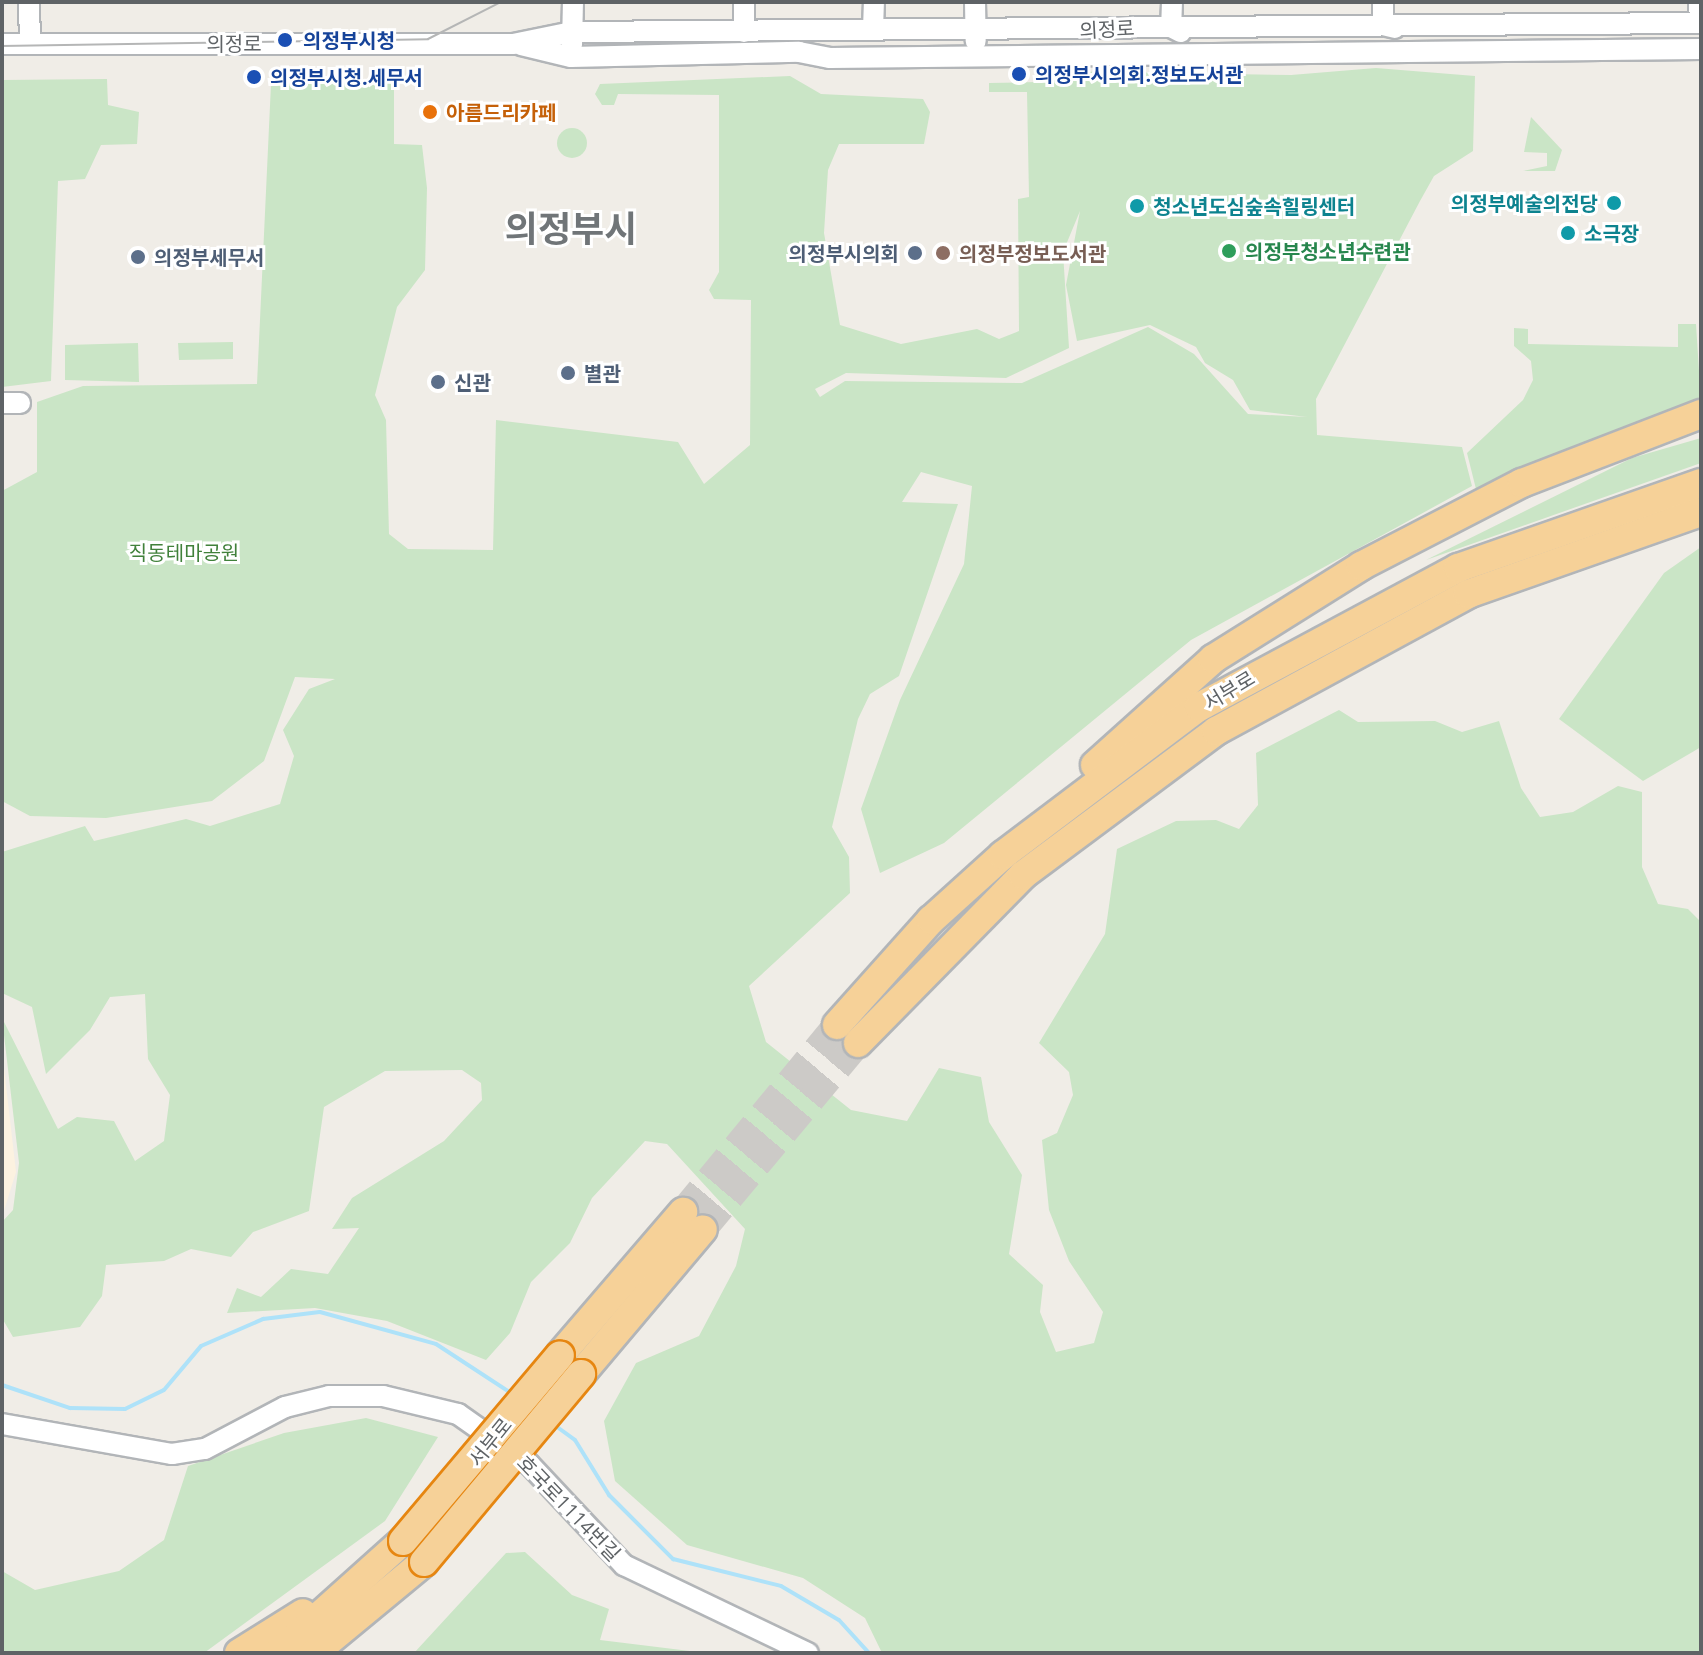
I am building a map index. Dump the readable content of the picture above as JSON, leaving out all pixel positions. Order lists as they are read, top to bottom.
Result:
{
  "streets": {
    "highway": ["서부로"],
    "street": ["의정로", "호국로1114번길"]
  },
  "districts": ["의정부시"],
  "parks": ["직동테마공원"],
  "places": [
    "의정부시청",
    "의정부시의회.정보도서관",
    "의정부시청.세무서",
    "아름드리카페",
    "의정부예술의전당",
    "청소년도심숲속힐링센터",
    "소극장",
    "의정부청소년수련관",
    "의정부시의회",
    "의정부정보도서관",
    "의정부세무서",
    "별관",
    "신관"
  ]
}
